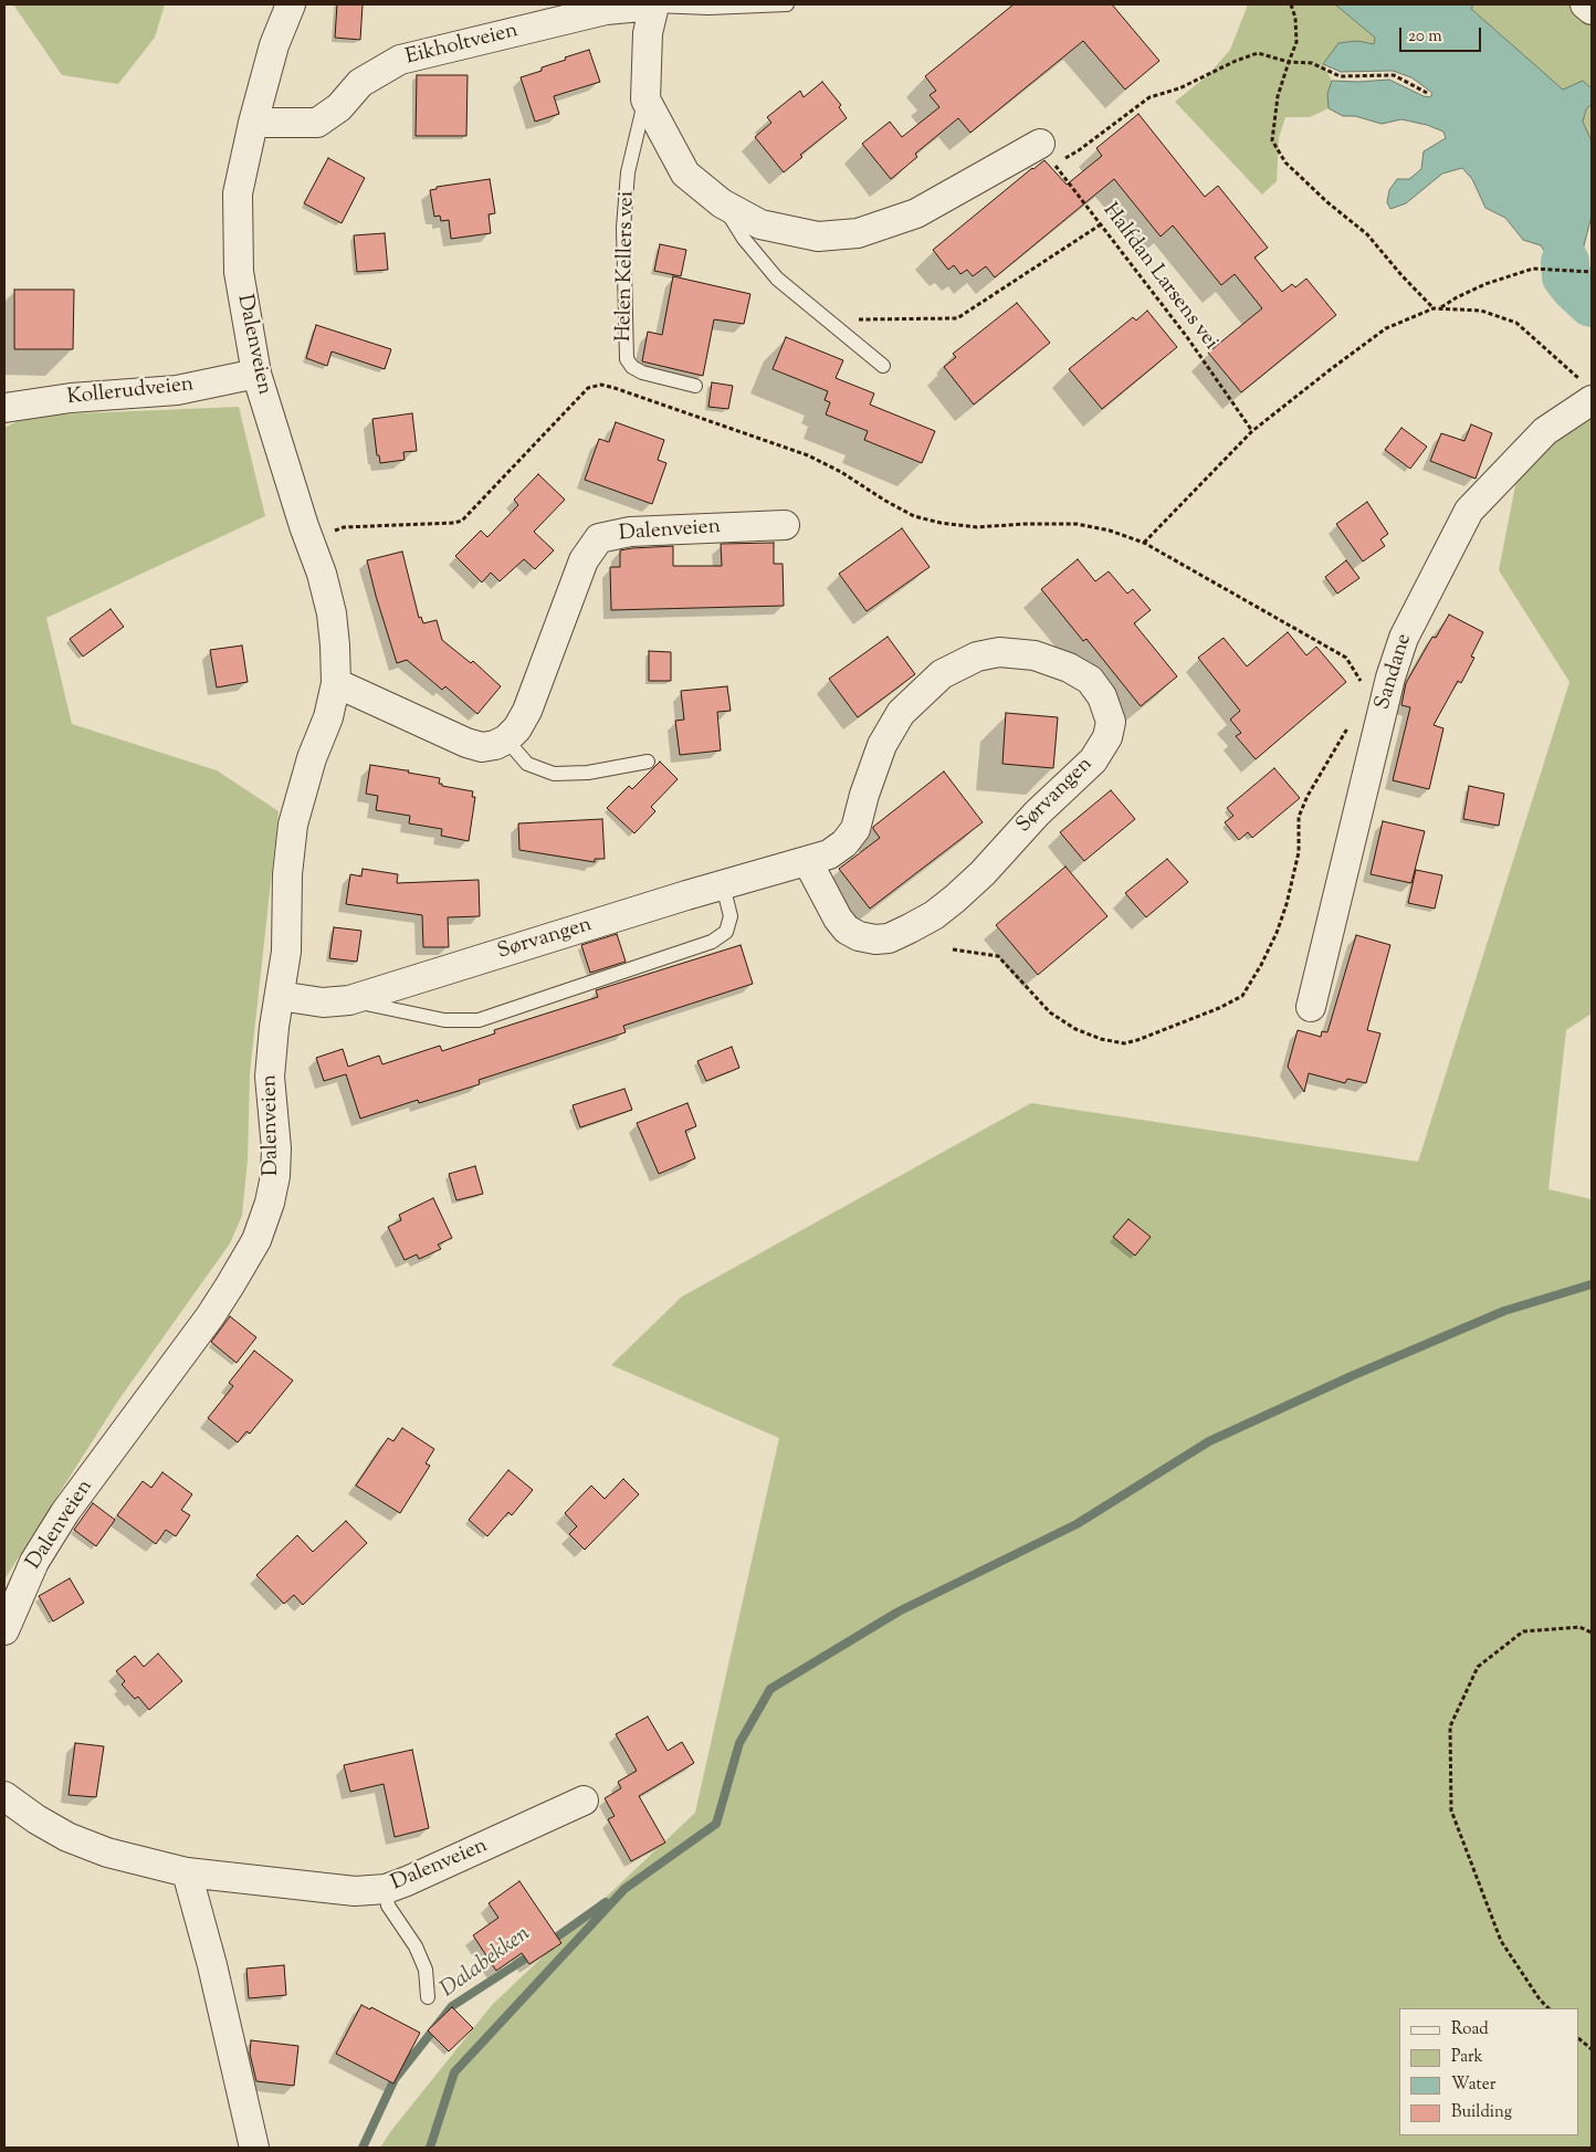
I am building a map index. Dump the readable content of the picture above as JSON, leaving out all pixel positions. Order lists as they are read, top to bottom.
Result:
{
  "streets": {
    "street": [
      "Eikholtveien",
      "Helen Kellers vei",
      "Dalenveien",
      "Kollerudveien",
      "Sandane",
      "Sørvangen"
    ],
    "path": ["Halfdan Larsens vei"]
  },
  "crossings": [
    ["Eikholtveien", "Helen Kellers vei"],
    ["Eikholtveien", "Dalenveien"],
    ["Helen Kellers vei", "Halfdan Larsens vei"],
    ["Dalenveien", "Kollerudveien"],
    ["Dalenveien", "Sørvangen"]
  ],
  "water": ["Dalabekken"],
  "legend": [
    "Road",
    "Park",
    "Water",
    "Building"
  ],
  "scale_bar": "20 m"
}
